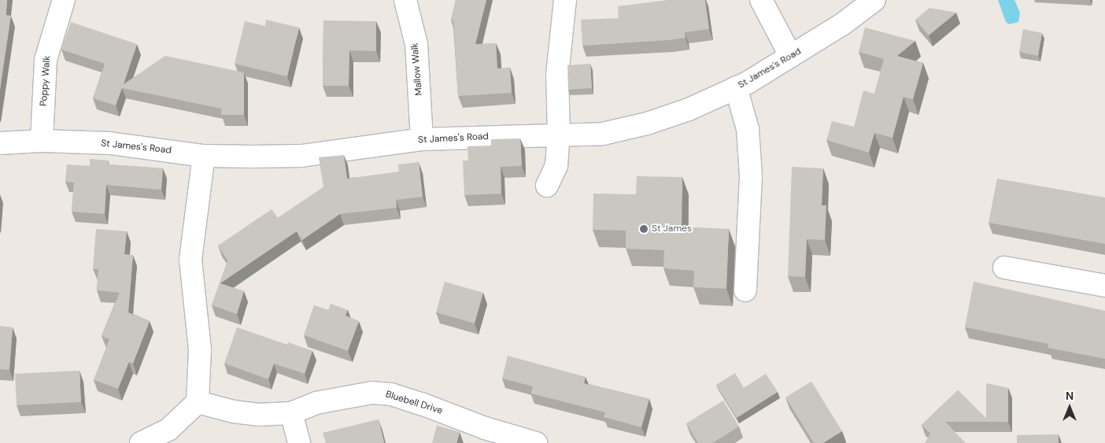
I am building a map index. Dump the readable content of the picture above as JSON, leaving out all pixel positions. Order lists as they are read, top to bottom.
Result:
{
  "streets": {
    "street": [
      "St James's Road",
      "Mallow Walk",
      "Poppy Walk",
      "Bluebell Drive"
    ]
  },
  "crossings": [
    ["St James's Road", "Mallow Walk"],
    ["St James's Road", "Poppy Walk"]
  ],
  "places": ["St James"],
  "north": "top"
}
